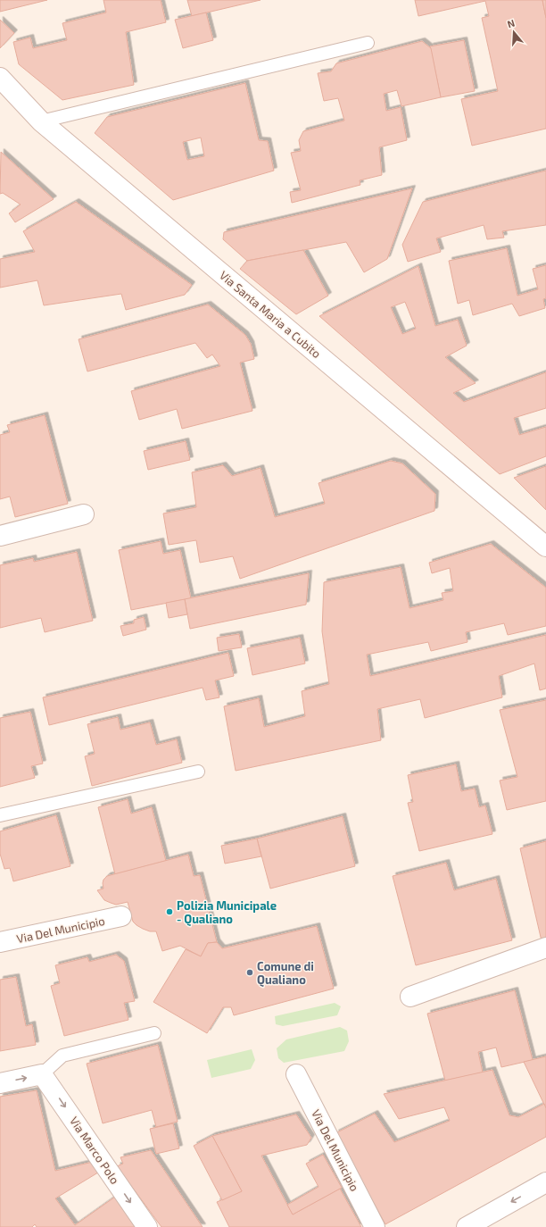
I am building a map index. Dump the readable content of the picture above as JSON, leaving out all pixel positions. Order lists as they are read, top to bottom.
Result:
{
  "streets": {
    "street": ["Via Santa Maria a Cubito", "Via Del Municipio", "Via Marco Polo"]
  },
  "one_way": ["Via Marco Polo"],
  "places": ["Polizia Municipale - Qualiano", "Comune di Qualiano"],
  "north": "top"
}
